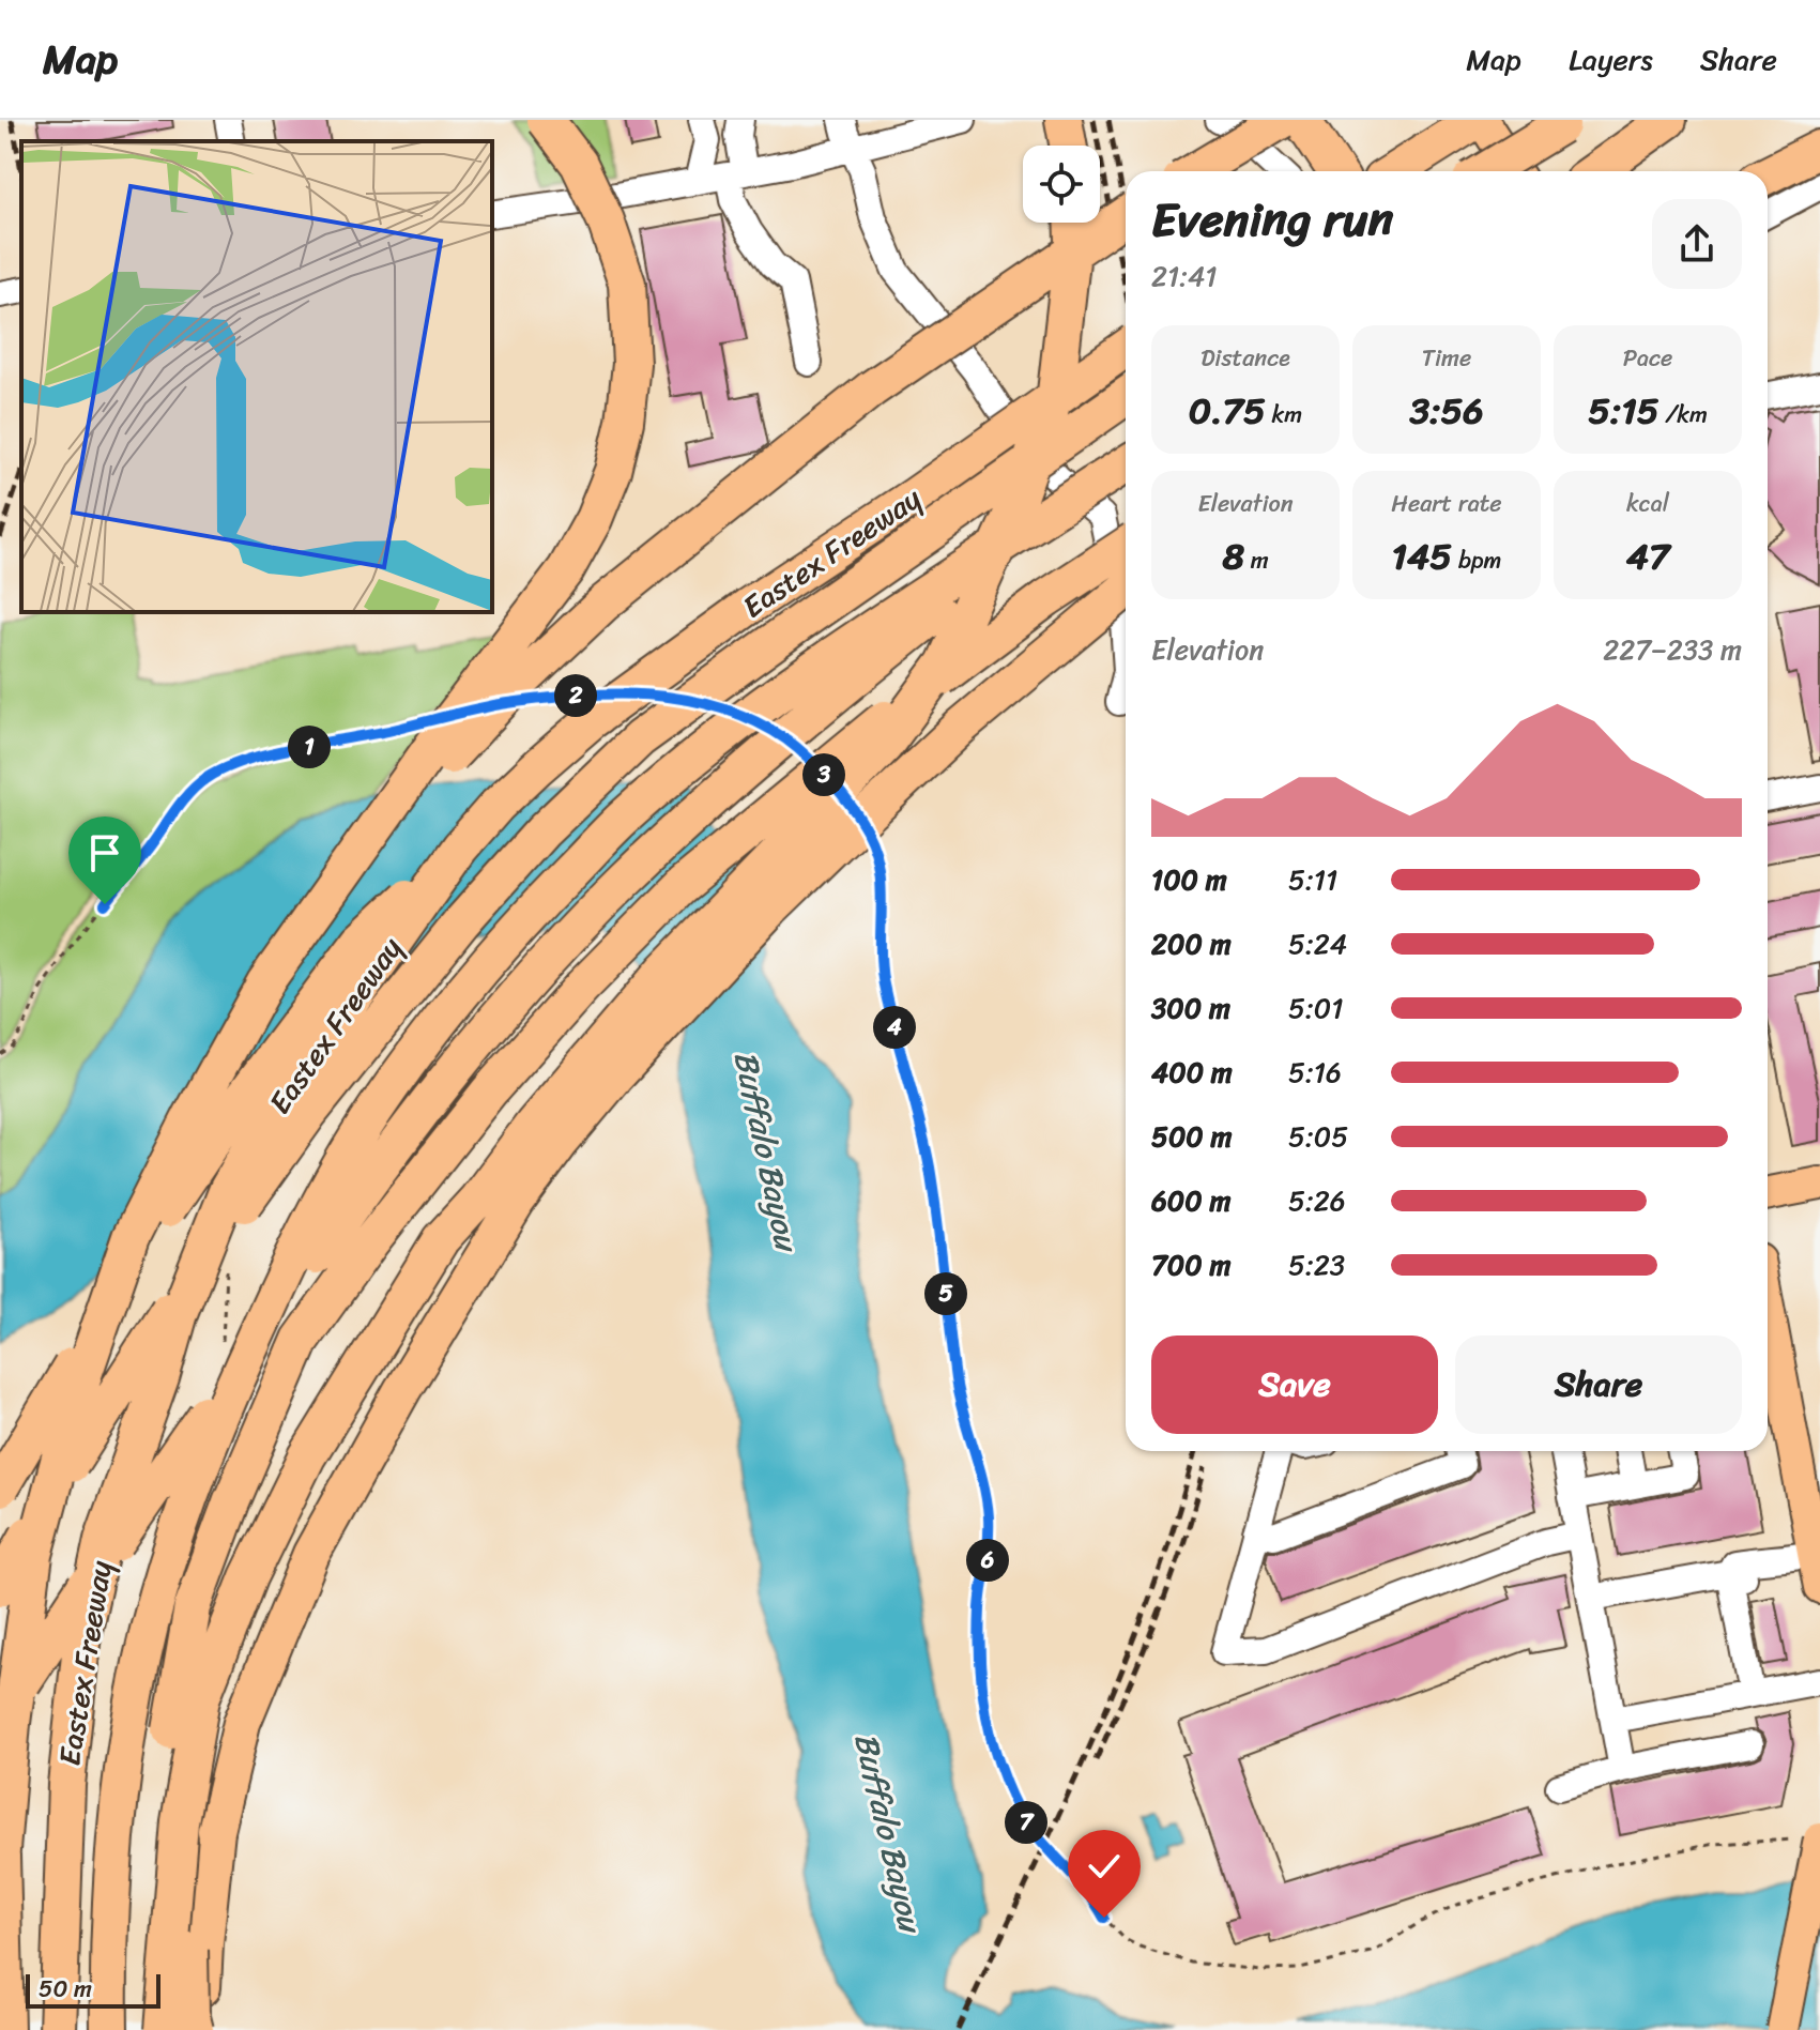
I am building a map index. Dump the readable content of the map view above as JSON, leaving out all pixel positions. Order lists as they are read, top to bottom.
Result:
{
  "streets": {
    "highway": ["Eastex Freeway"]
  },
  "water": ["Buffalo Bayou"],
  "scale_bar": "50 m",
  "page": {
    "header": "Map",
    "nav": ["Map", "Layers", "Share"],
    "heading": ["Evening run", "21:41"],
    "stats": [
      ["Distance", "0.75 km"],
      ["Time", "3:56"],
      ["Pace", "5:15 /km"],
      ["Elevation", "8 m"],
      ["Heart rate", "145 bpm"],
      ["kcal", "47"]
    ],
    "chart": ["Elevation", "227–233 m"],
    "pins": [
      "2",
      "1",
      "3",
      "4",
      "5",
      "6",
      "7"
    ],
    "list": [
      {
        "name": "100 m",
        "note": "5:11"
      },
      {
        "name": "200 m",
        "note": "5:24"
      },
      {
        "name": "300 m",
        "note": "5:01"
      },
      {
        "name": "400 m",
        "note": "5:16"
      },
      {
        "name": "500 m",
        "note": "5:05"
      },
      {
        "name": "600 m",
        "note": "5:26"
      },
      {
        "name": "700 m",
        "note": "5:23"
      }
    ],
    "buttons": ["Save", "Share"],
    "scale": "50 m"
  }
}
